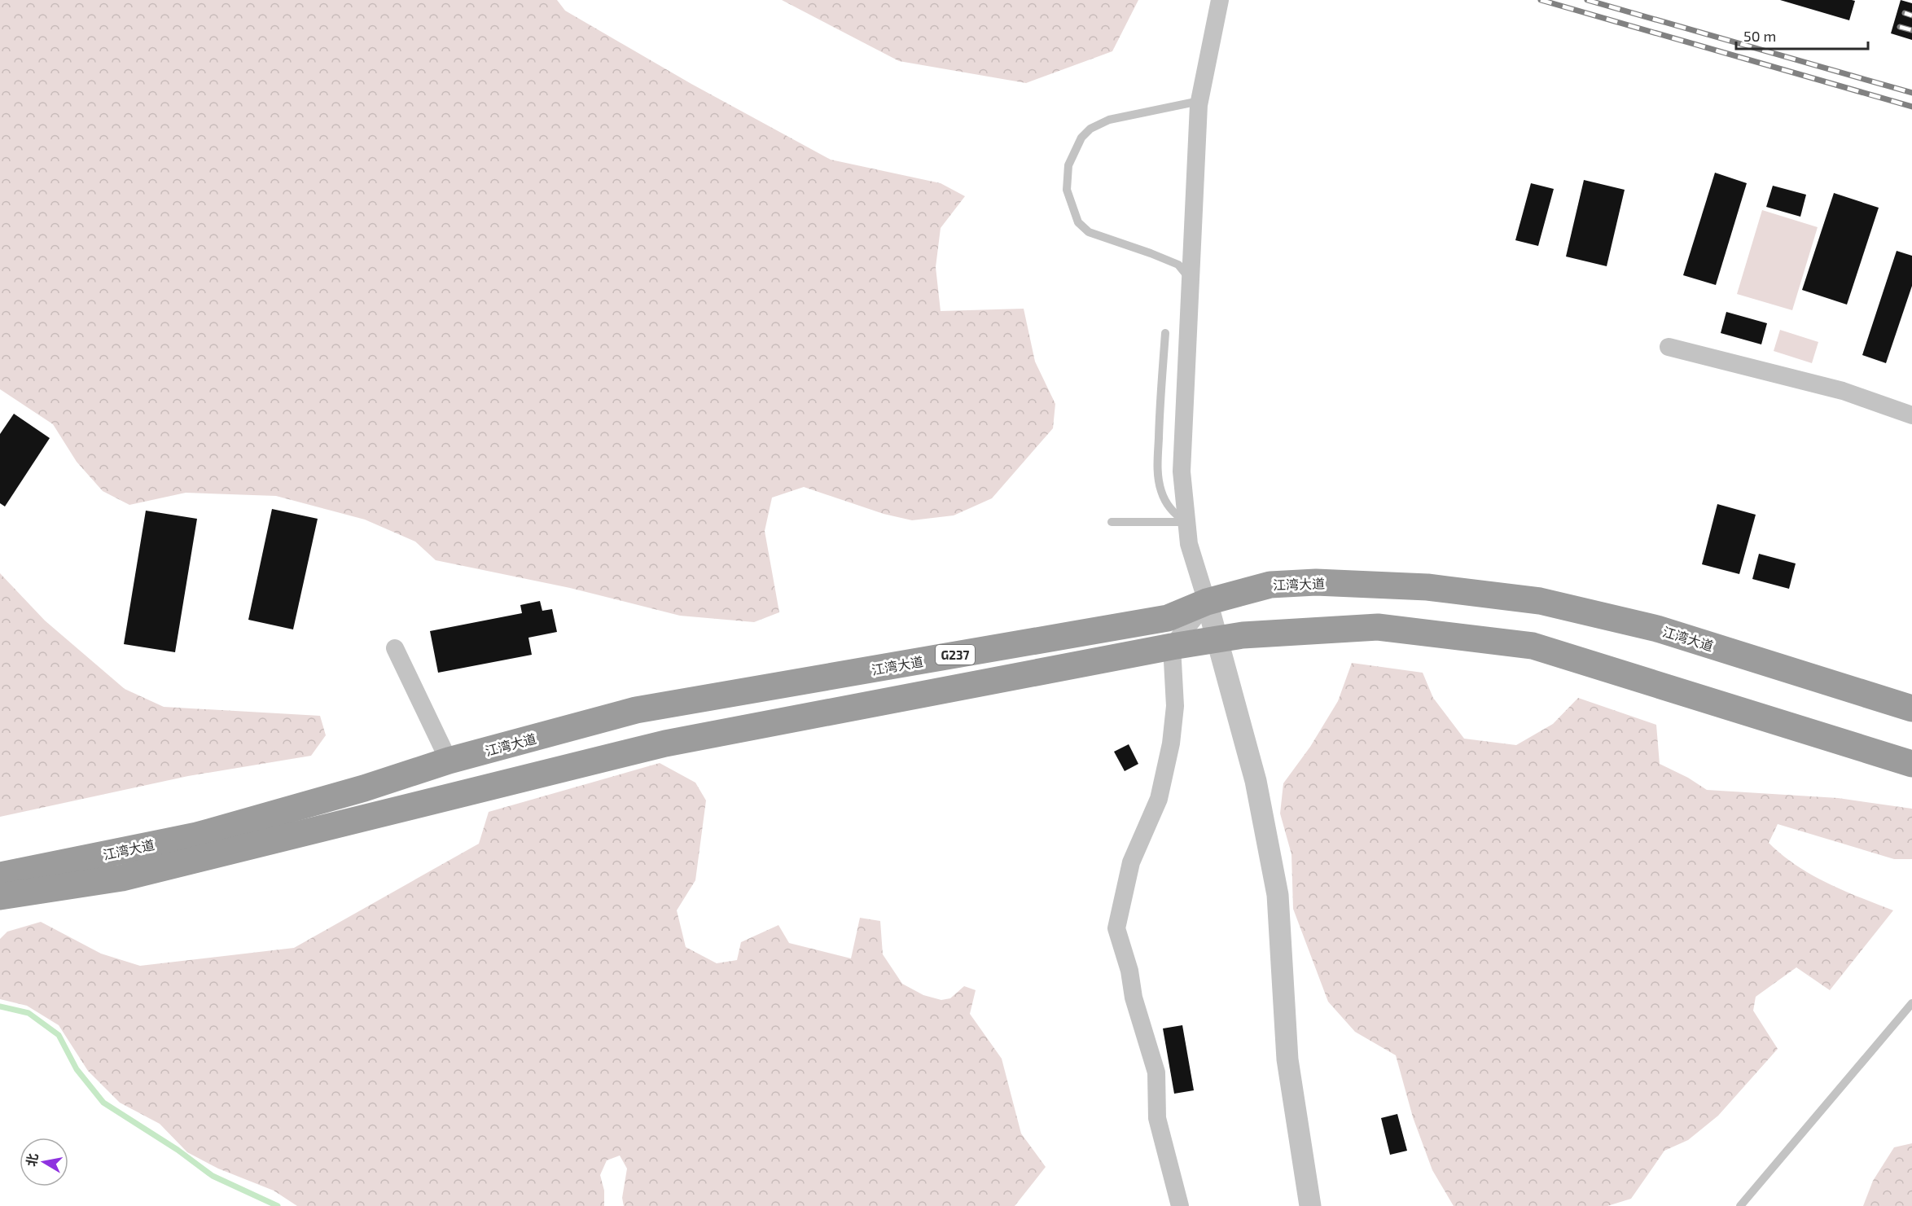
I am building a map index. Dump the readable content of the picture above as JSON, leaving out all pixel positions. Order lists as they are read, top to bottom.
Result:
{
  "streets": {
    "highway": ["江湾大道", "G237"]
  },
  "scale_bar": "50 m",
  "north": "left"
}
